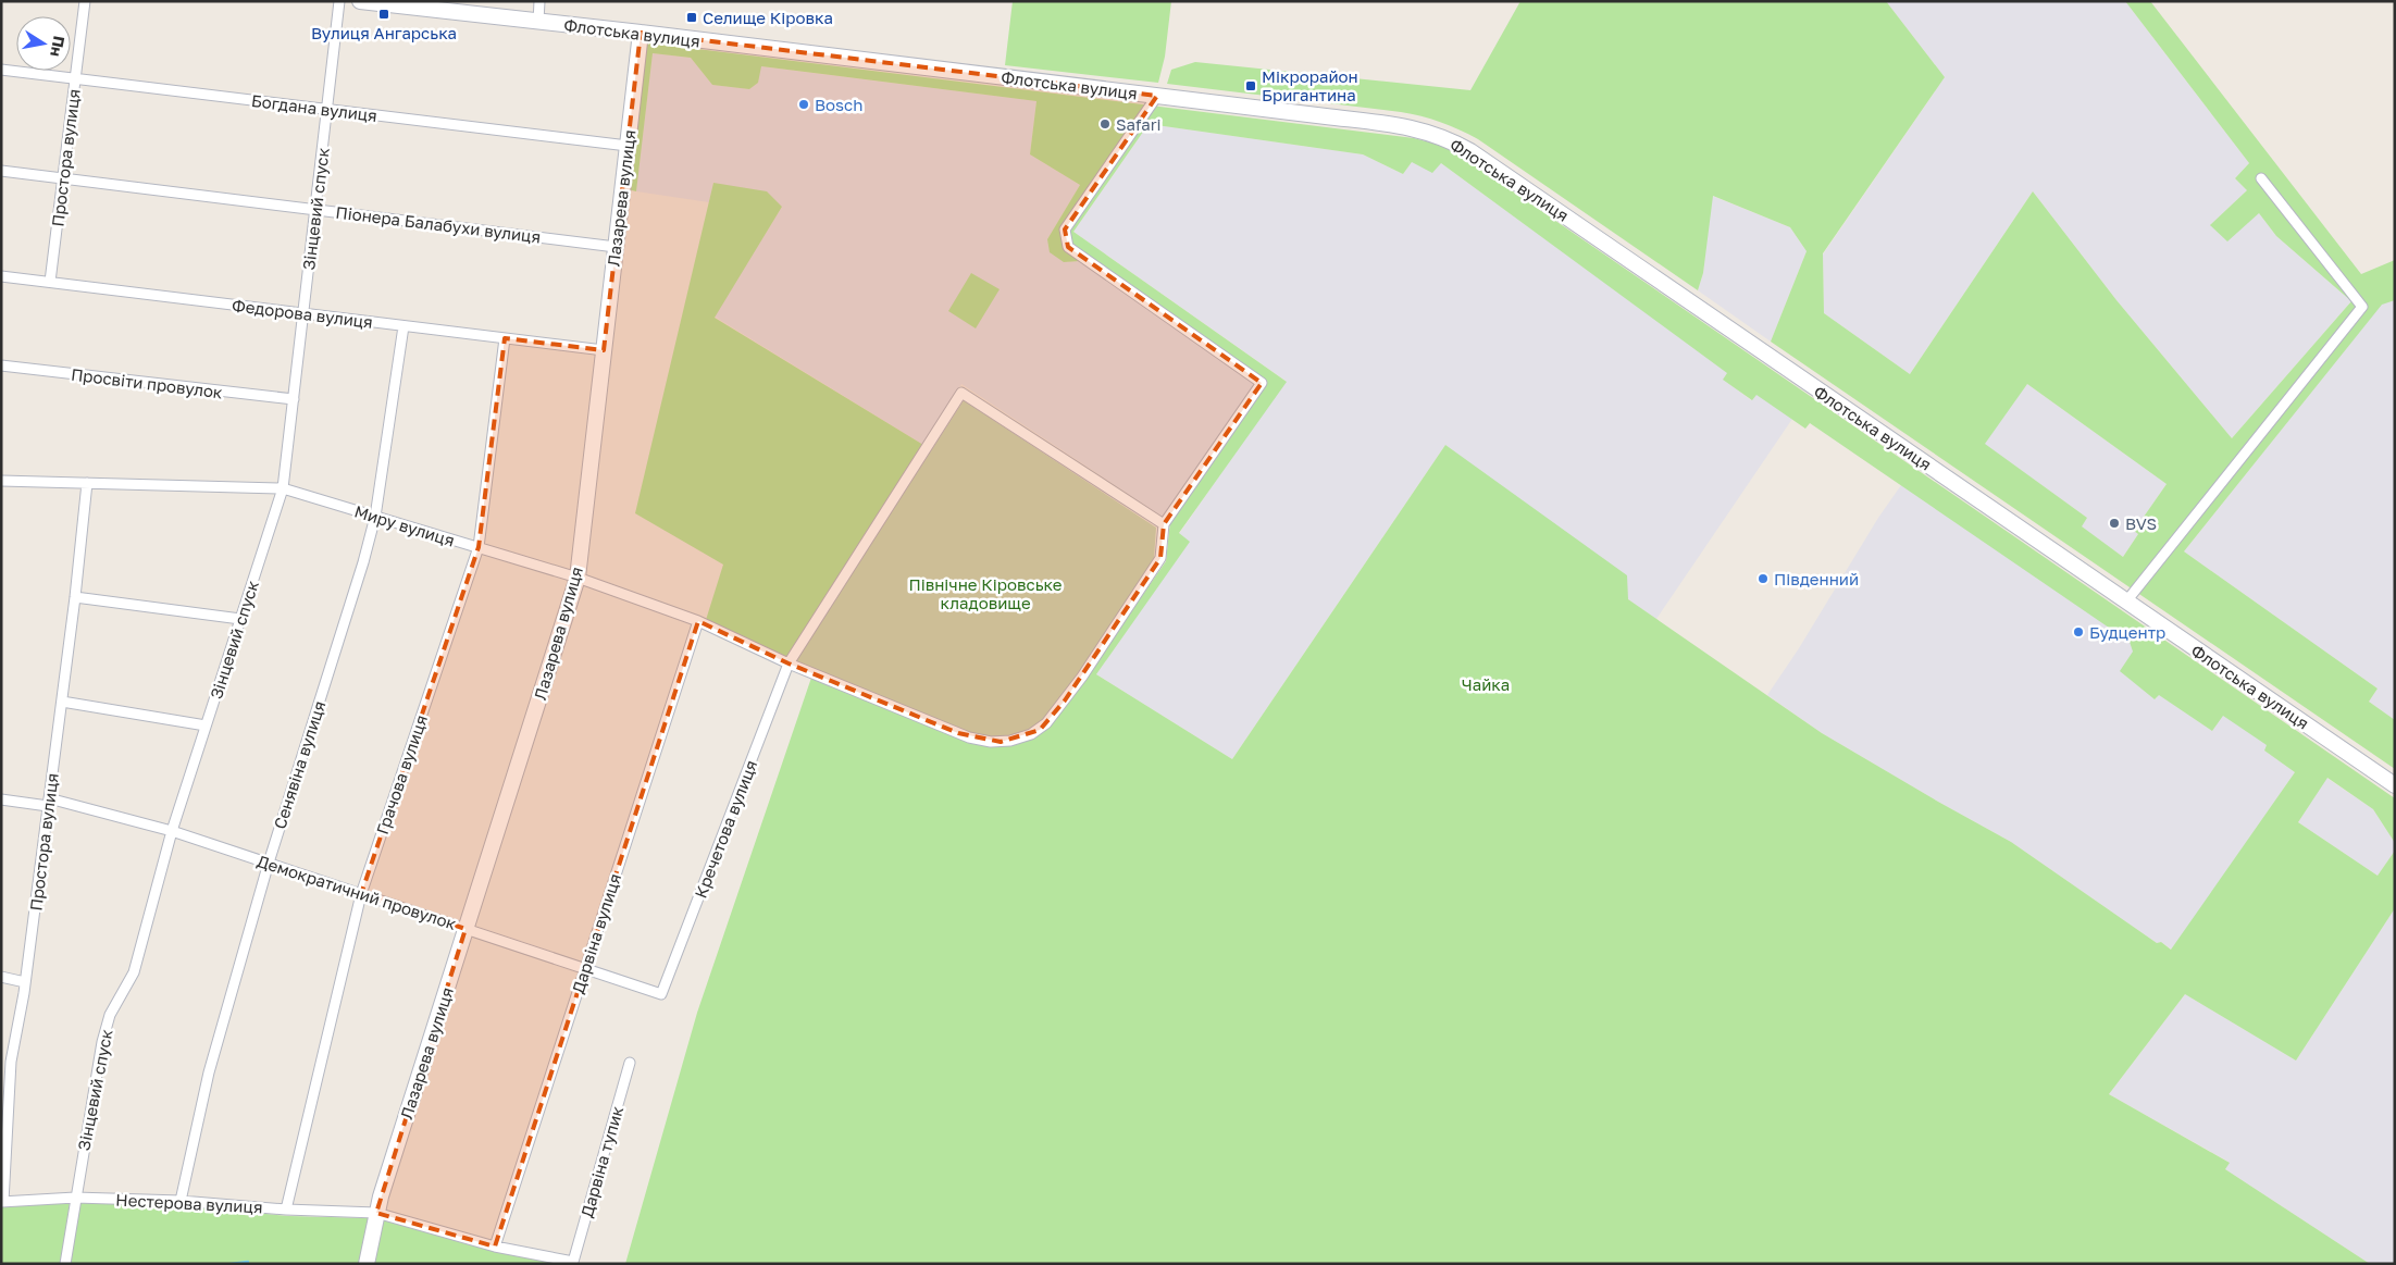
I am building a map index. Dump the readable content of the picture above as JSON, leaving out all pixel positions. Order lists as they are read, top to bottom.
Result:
{
  "streets": {
    "street": [
      "Флотська вулиця",
      "Богдана вулиця",
      "Простора вулиця",
      "Лазарева вулиця",
      "Зінцевий спуск",
      "Піонера Балабухи вулиця",
      "Федорова вулиця",
      "Просвіти провулок",
      "Миру вулиця",
      "Сенявіна вулиця",
      "Грачова вулиця",
      "Кречетова вулиця",
      "Демократичний провулок",
      "Дарвіна вулиця",
      "Дарвіна тупик",
      "Нестерова вулиця"
    ]
  },
  "crossings": [
    ["Флотська вулиця", "Лазарева вулиця"],
    ["Богдана вулиця", "Простора вулиця"],
    ["Богдана вулиця", "Лазарева вулиця"],
    ["Богдана вулиця", "Зінцевий спуск"],
    ["Простора вулиця", "Піонера Балабухи вулиця"],
    ["Простора вулиця", "Федорова вулиця"],
    ["Простора вулиця", "Миру вулиця"],
    ["Простора вулиця", "Демократичний провулок"],
    ["Простора вулиця", "Нестерова вулиця"],
    ["Лазарева вулиця", "Піонера Балабухи вулиця"],
    ["Лазарева вулиця", "Федорова вулиця"],
    ["Лазарева вулиця", "Миру вулиця"],
    ["Лазарева вулиця", "Демократичний провулок"],
    ["Лазарева вулиця", "Нестерова вулиця"],
    ["Зінцевий спуск", "Піонера Балабухи вулиця"],
    ["Зінцевий спуск", "Федорова вулиця"],
    ["Зінцевий спуск", "Просвіти провулок"],
    ["Зінцевий спуск", "Миру вулиця"],
    ["Зінцевий спуск", "Демократичний провулок"],
    ["Зінцевий спуск", "Нестерова вулиця"],
    ["Федорова вулиця", "Сенявіна вулиця"],
    ["Федорова вулиця", "Грачова вулиця"],
    ["Миру вулиця", "Сенявіна вулиця"],
    ["Миру вулиця", "Грачова вулиця"],
    ["Миру вулиця", "Кречетова вулиця"],
    ["Миру вулиця", "Дарвіна вулиця"],
    ["Сенявіна вулиця", "Демократичний провулок"],
    ["Сенявіна вулиця", "Нестерова вулиця"],
    ["Грачова вулиця", "Демократичний провулок"],
    ["Грачова вулиця", "Нестерова вулиця"],
    ["Кречетова вулиця", "Демократичний провулок"],
    ["Демократичний провулок", "Дарвіна вулиця"],
    ["Дарвіна вулиця", "Нестерова вулиця"],
    ["Дарвіна тупик", "Нестерова вулиця"]
  ],
  "parks": ["Північне Кіровське кладовище", "Чайка"],
  "places": {
    "transit": ["Вулиця Ангарська", "Селище Кіровка", "Мікрорайон Бригантина"],
    "other": [
      "Bosch",
      "Safari",
      "BVS",
      "Південний",
      "Будцентр"
    ]
  },
  "north": "right"
}
